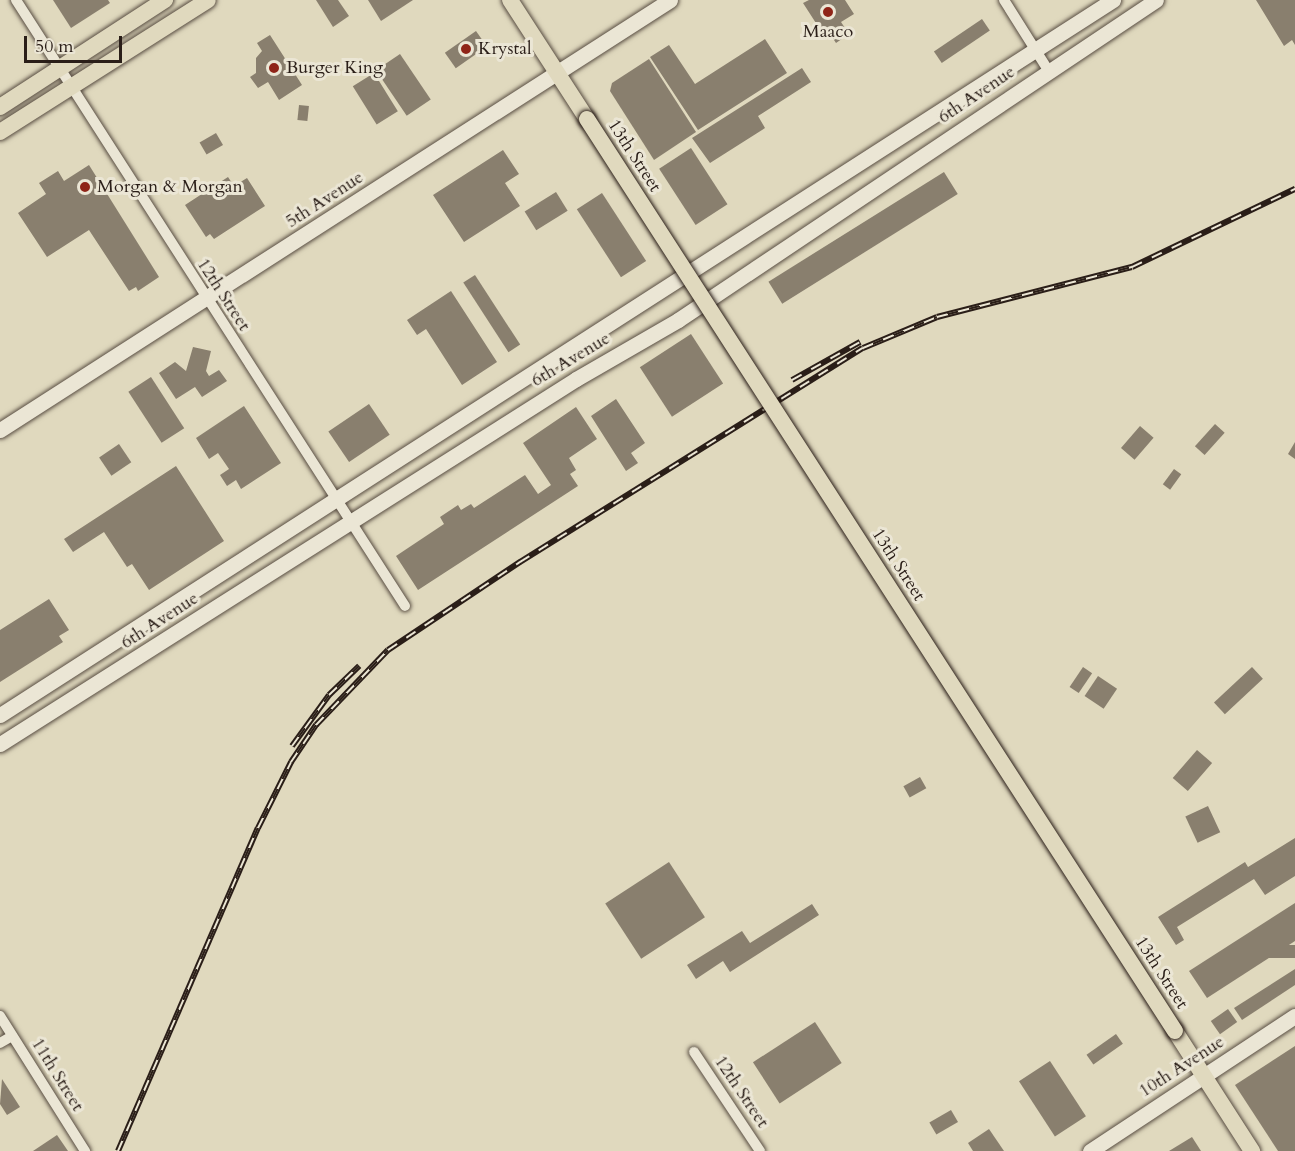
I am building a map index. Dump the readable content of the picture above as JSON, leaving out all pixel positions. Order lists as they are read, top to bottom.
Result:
{
  "streets": {
    "main road": ["13th Street"],
    "street": [
      "6th Avenue",
      "5th Avenue",
      "12th Street",
      "10th Avenue",
      "11th Street"
    ]
  },
  "crossings": [
    ["6th Avenue", "12th Street"],
    ["13th Street", "5th Avenue"],
    ["13th Street", "10th Avenue"],
    ["5th Avenue", "12th Street"]
  ],
  "places": [
    "Maaco",
    "Krystal",
    "Burger King",
    "Morgan & Morgan"
  ],
  "scale_bar": "50 m"
}
